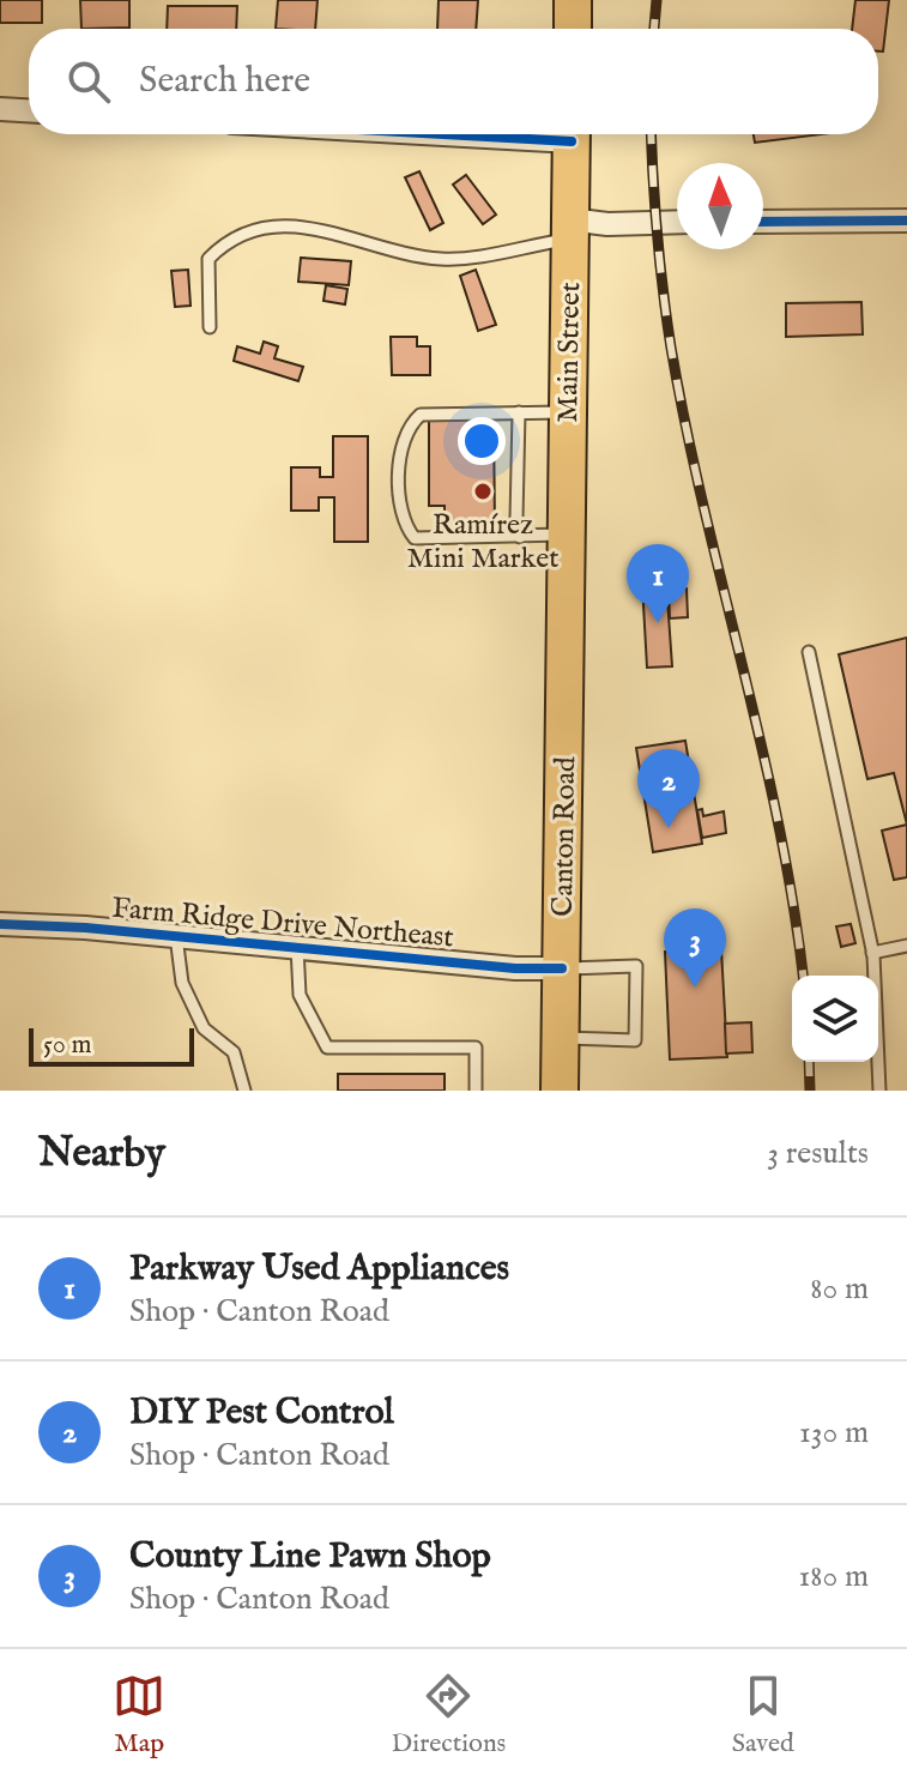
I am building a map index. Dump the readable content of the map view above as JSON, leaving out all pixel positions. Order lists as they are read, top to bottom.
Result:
{
  "streets": {
    "main road": ["Main Street", "Canton Road"],
    "street": ["Farm Ridge Drive Northeast"]
  },
  "crossings": [
    ["Main Street", "Canton Road"],
    ["Canton Road", "Farm Ridge Drive Northeast"]
  ],
  "places": ["Ramírez Mini Market"],
  "scale_bar": "50 m",
  "north": "top",
  "page": {
    "search": "Search here",
    "pins": ["1", "2", "3"],
    "scale": "50 m",
    "heading": ["Nearby", "3 results"],
    "list": [
      {
        "mark": "1",
        "name": "Parkway Used Appliances",
        "note": "Shop · Canton Road",
        "value": "80 m"
      },
      {
        "mark": "2",
        "name": "DIY Pest Control",
        "note": "Shop · Canton Road",
        "value": "130 m"
      },
      {
        "mark": "3",
        "name": "County Line Pawn Shop",
        "note": "Shop · Canton Road",
        "value": "180 m"
      }
    ],
    "nav": ["Map", "Directions", "Saved"]
  }
}
